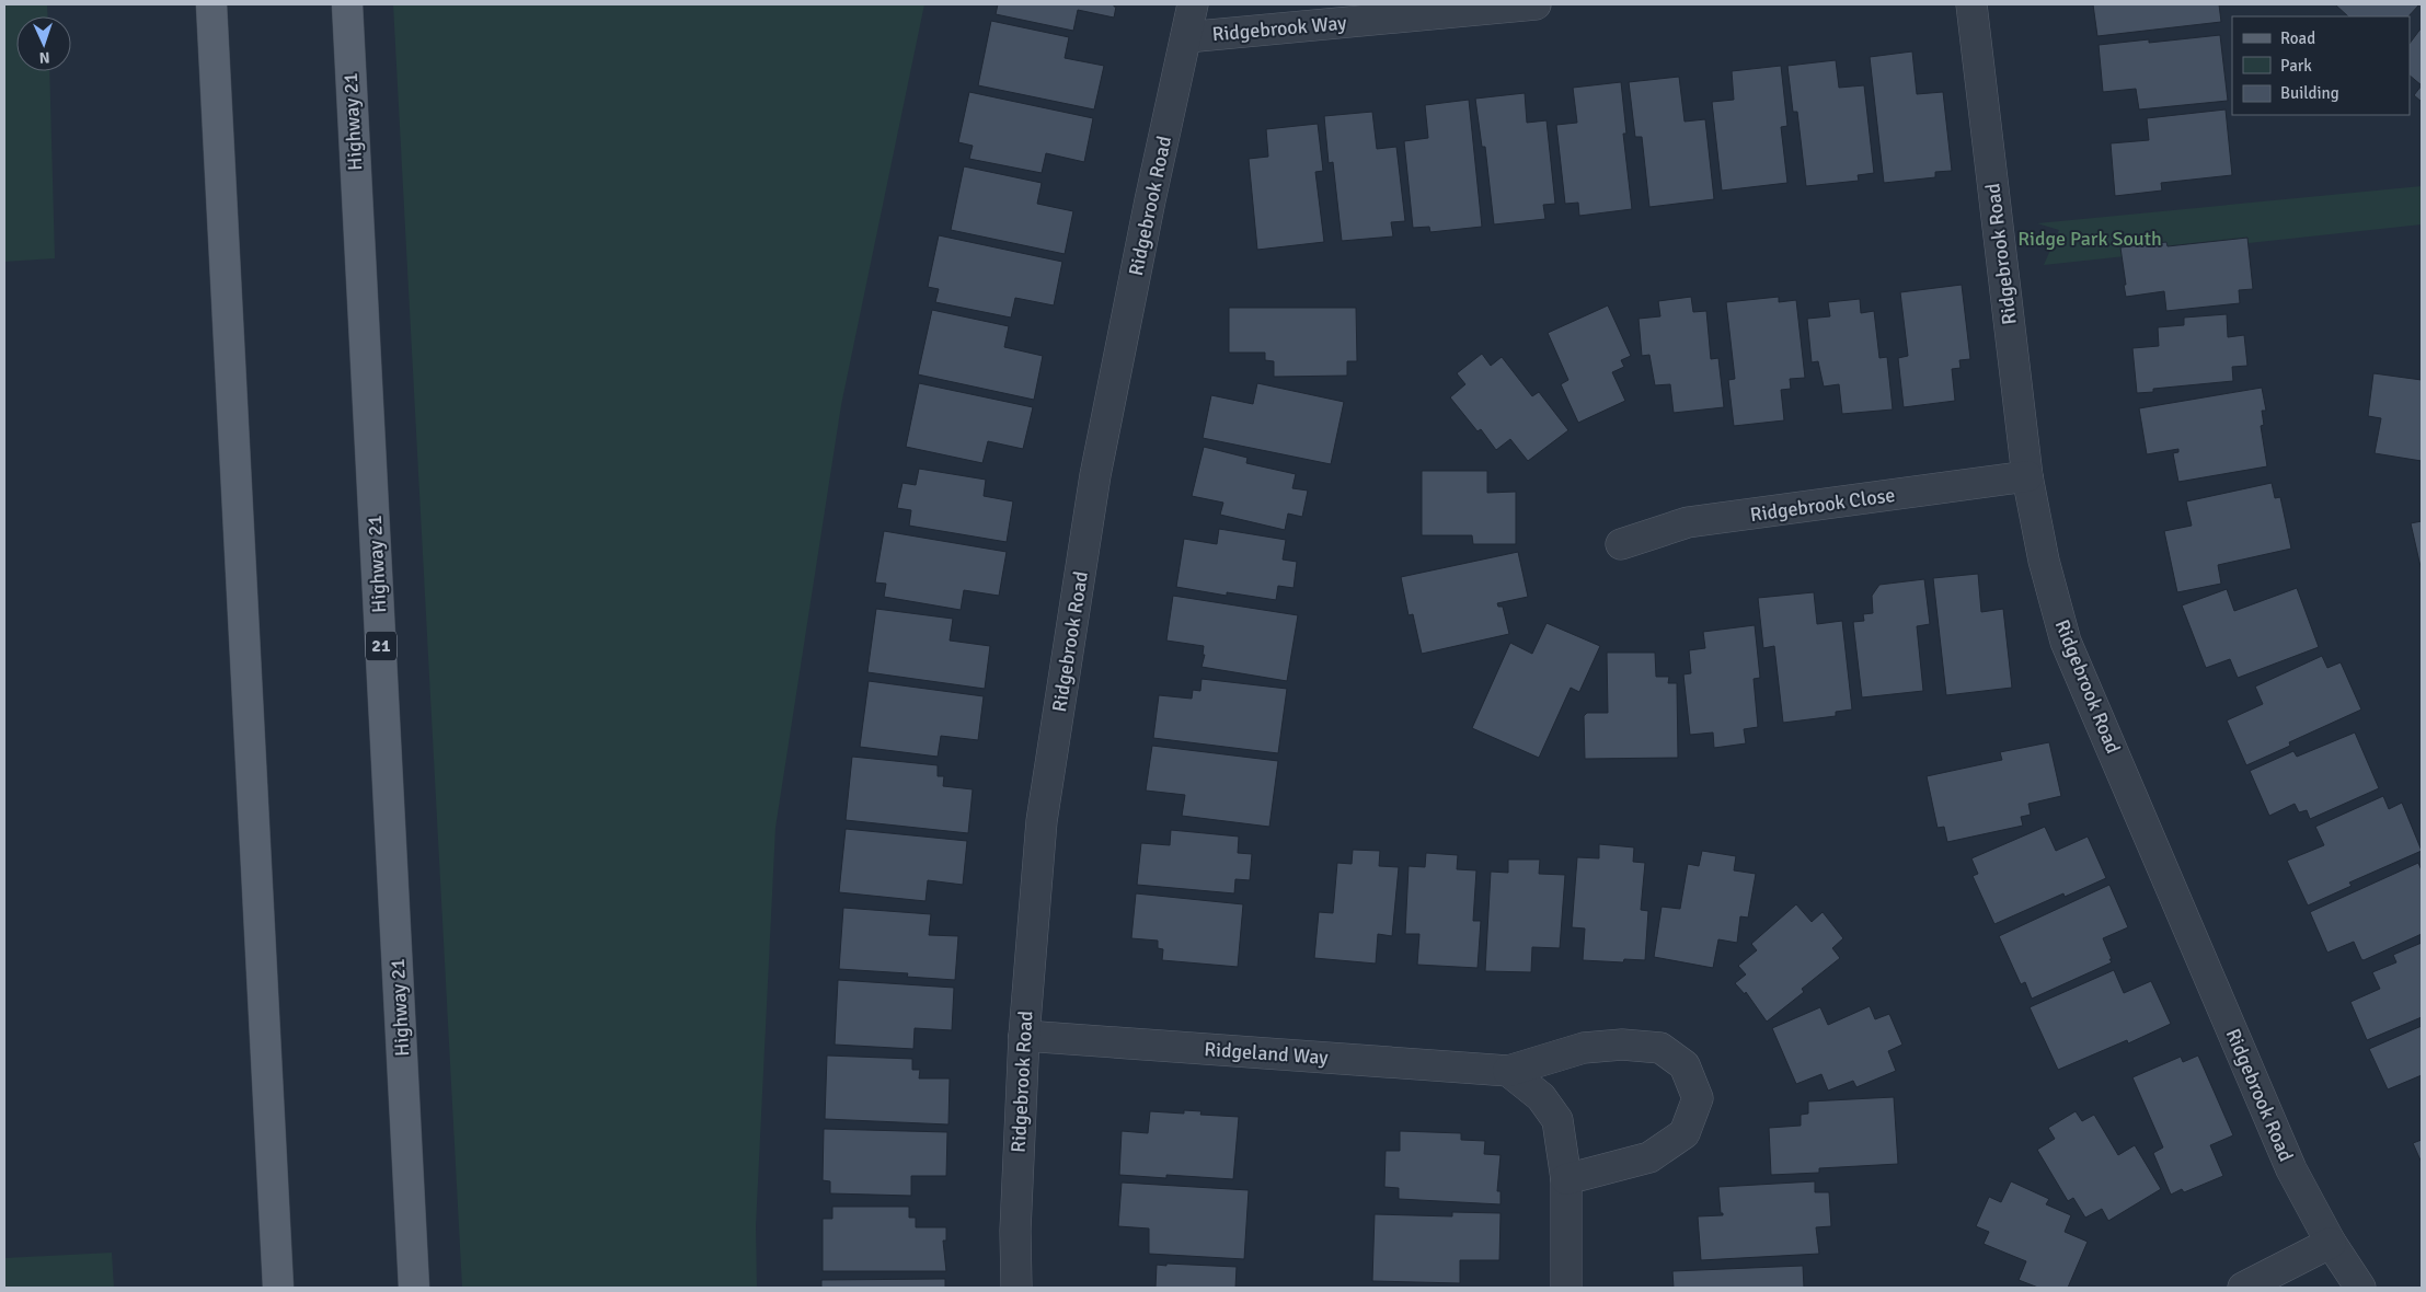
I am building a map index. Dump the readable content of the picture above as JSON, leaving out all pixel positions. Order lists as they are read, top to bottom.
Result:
{
  "streets": {
    "main road": ["Highway 21", "21"],
    "street": [
      "Ridgebrook Way",
      "Ridgebrook Road",
      "Ridgebrook Close",
      "Ridgeland Way"
    ]
  },
  "crossings": [
    ["Ridgebrook Way", "Ridgebrook Road"],
    ["Ridgebrook Road", "Ridgebrook Close"],
    ["Ridgebrook Road", "Ridgeland Way"]
  ],
  "parks": ["Ridge Park South"],
  "legend": ["Road", "Park", "Building"],
  "north": "bottom"
}
